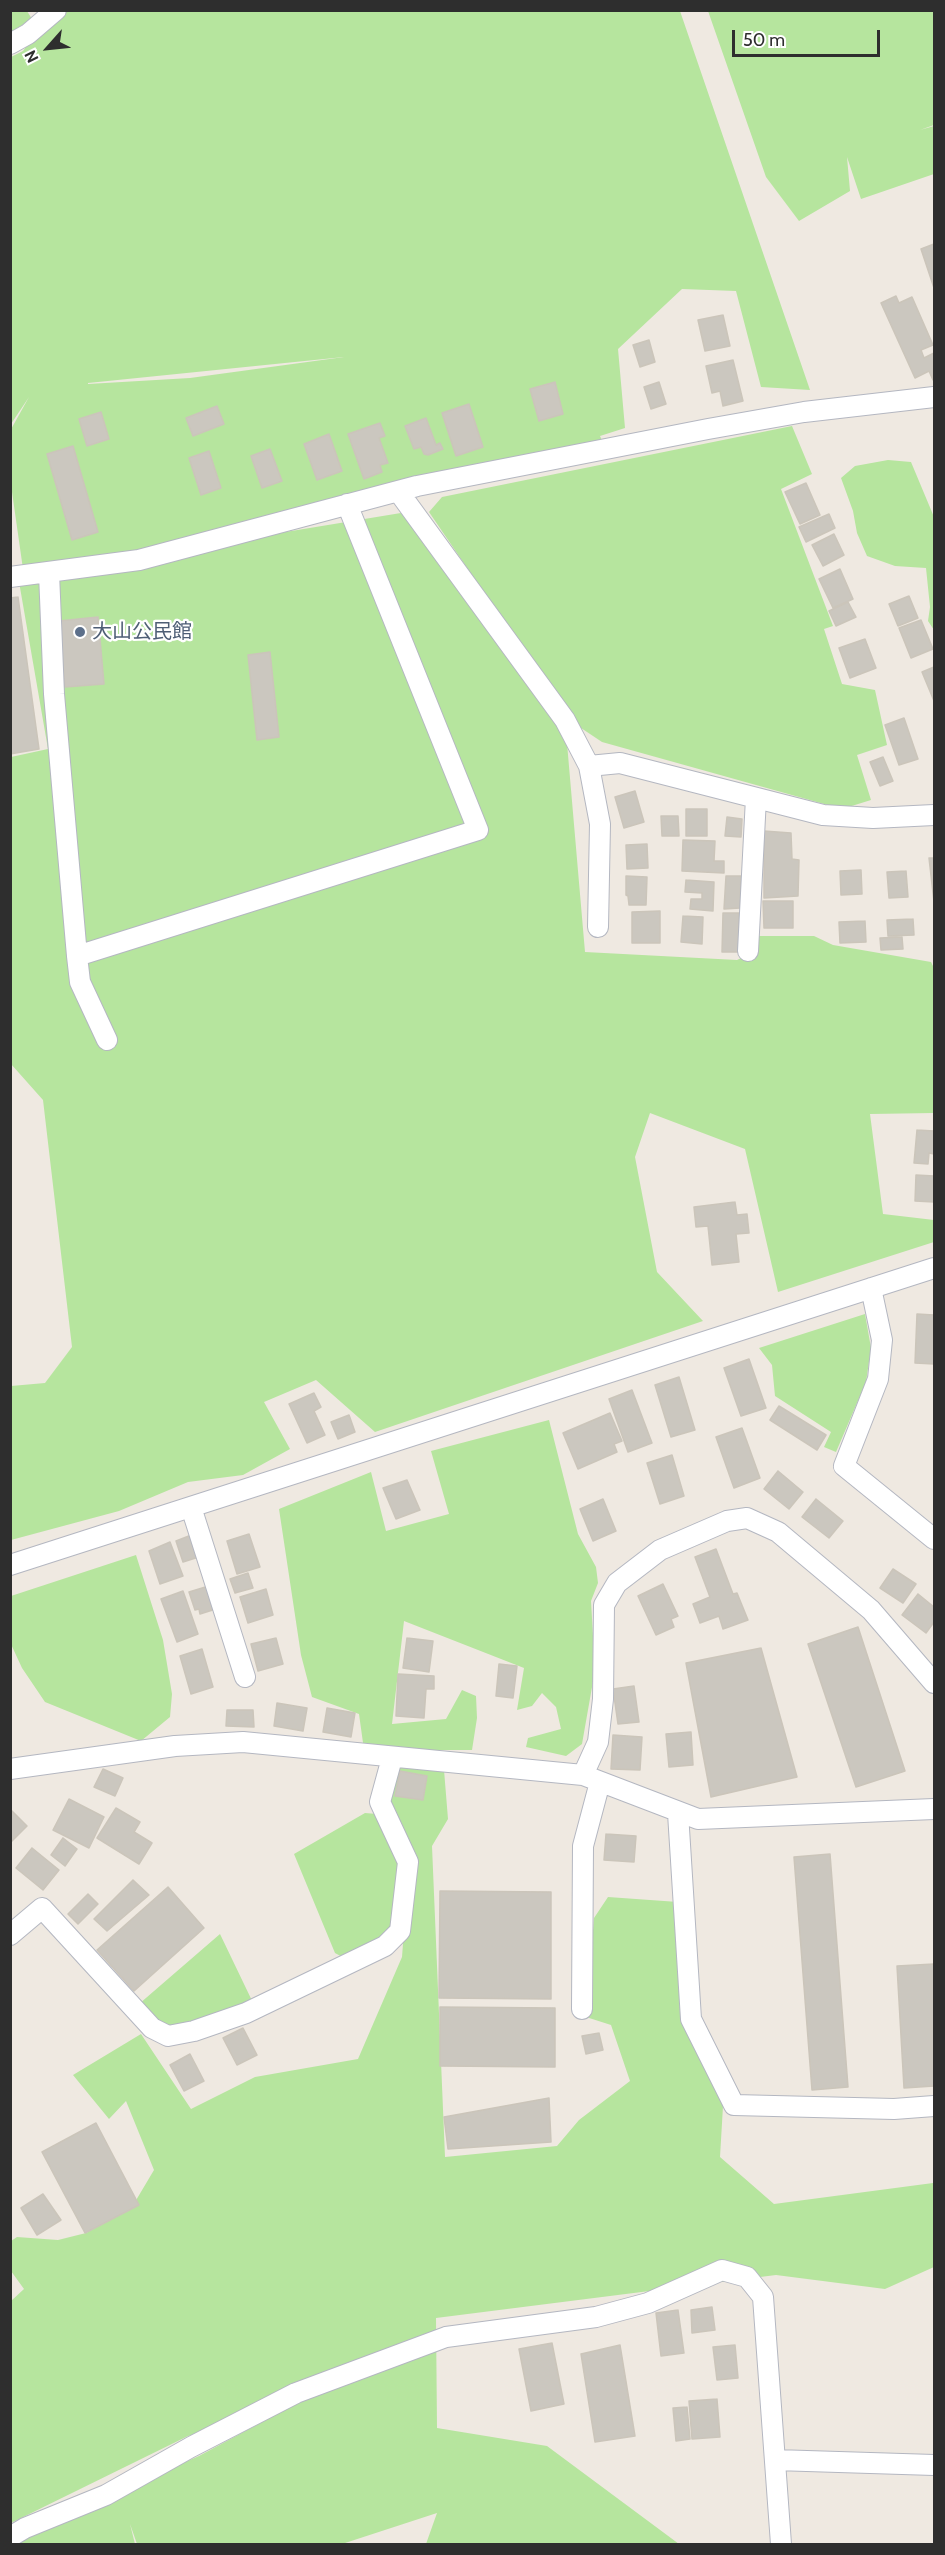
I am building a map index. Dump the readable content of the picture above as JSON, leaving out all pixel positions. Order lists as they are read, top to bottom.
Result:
{
  "places": ["大山公民館"],
  "scale_bar": "50 m",
  "north": "bottom left"
}
